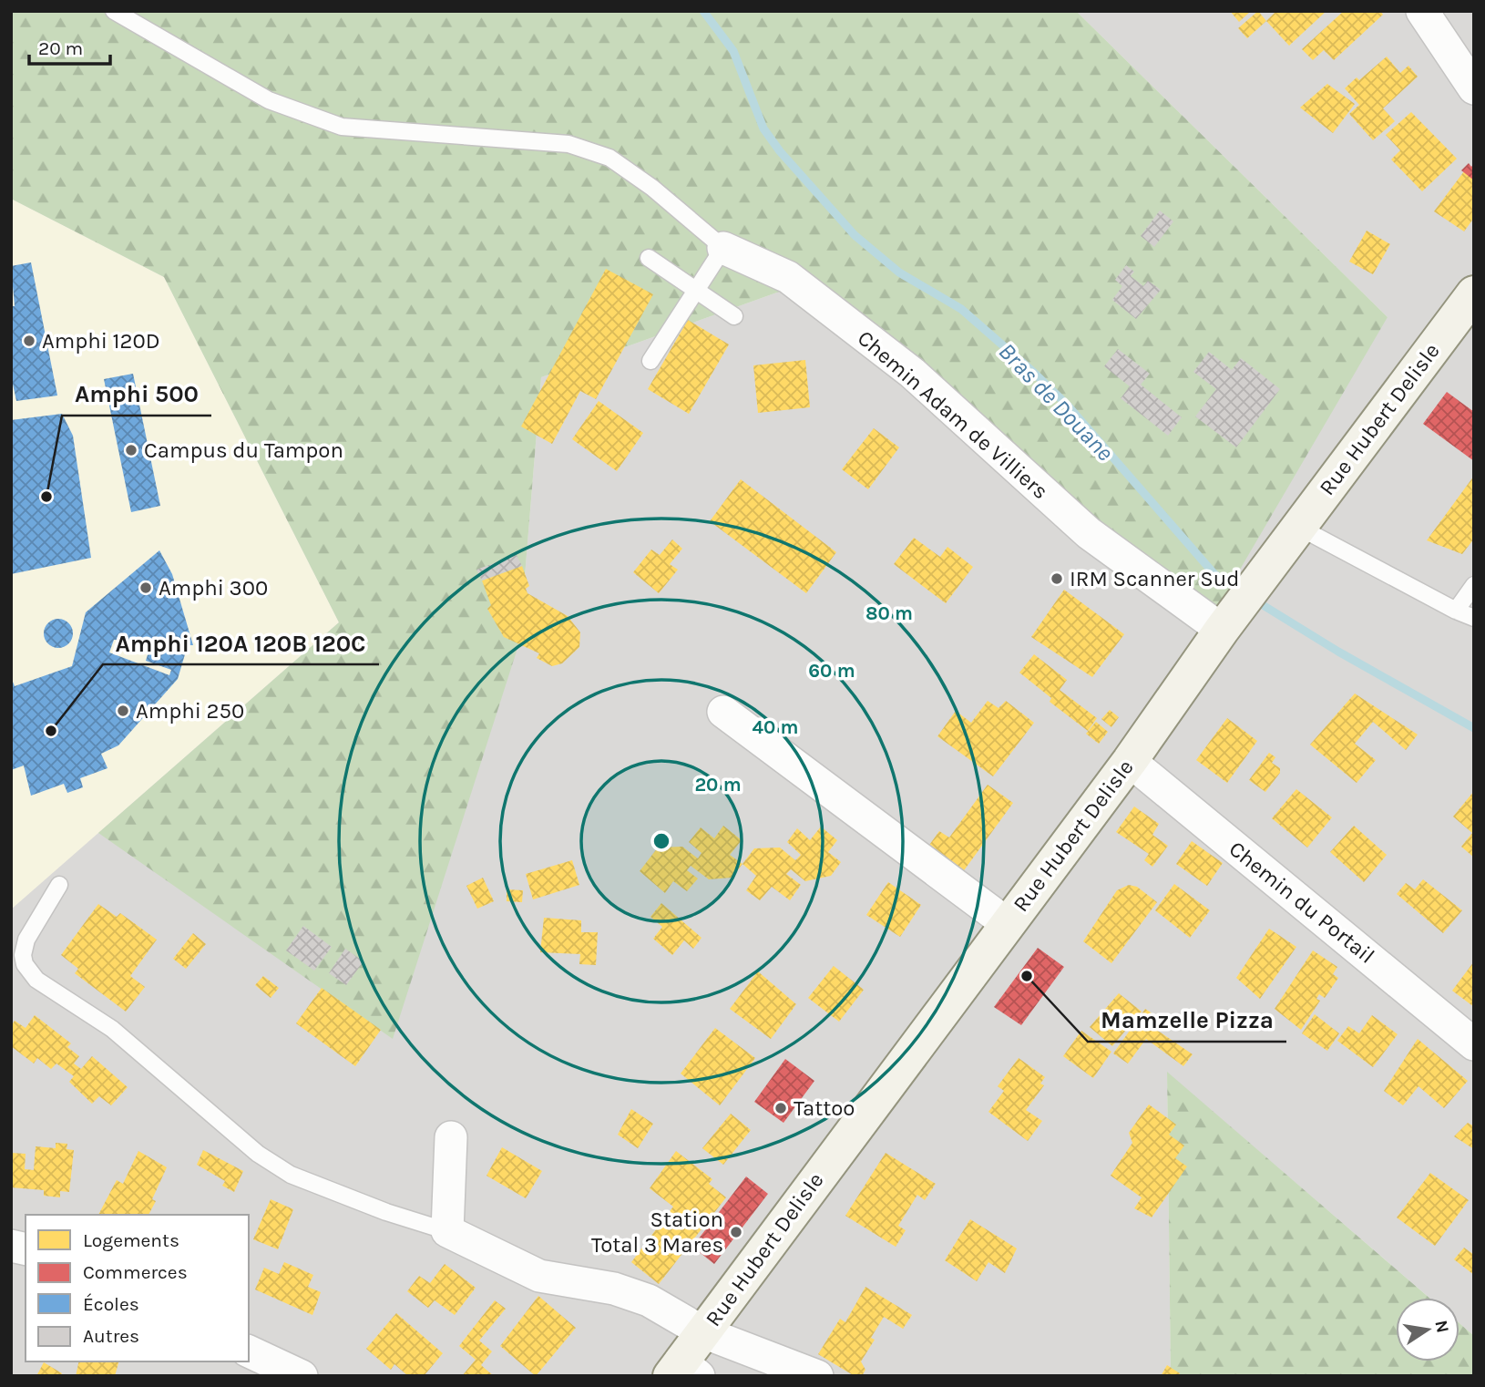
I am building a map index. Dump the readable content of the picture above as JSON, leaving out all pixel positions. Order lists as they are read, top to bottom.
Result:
{
  "streets": {
    "main road": ["Rue Hubert Delisle"],
    "street": ["Chemin Adam de Villiers", "Chemin du Portail"]
  },
  "crossings": [
    ["Chemin Adam de Villiers", "Rue Hubert Delisle"],
    ["Rue Hubert Delisle", "Chemin du Portail"]
  ],
  "water": ["Bras de Douane"],
  "places": [
    "Amphi 120D",
    "Campus du Tampon",
    "Amphi 500",
    "IRM Scanner Sud",
    "Amphi 300",
    "Amphi 250",
    "Amphi 120A 120B 120C",
    "Mamzelle Pizza",
    "Tattoo",
    "Station Total 3 Mares"
  ],
  "legend": [
    "Logements",
    "Commerces",
    "Écoles",
    "Autres"
  ],
  "scale_bar": "20 m",
  "north": "right",
  "rings": [
    "80 m",
    "60 m",
    "40 m",
    "20 m"
  ]
}
